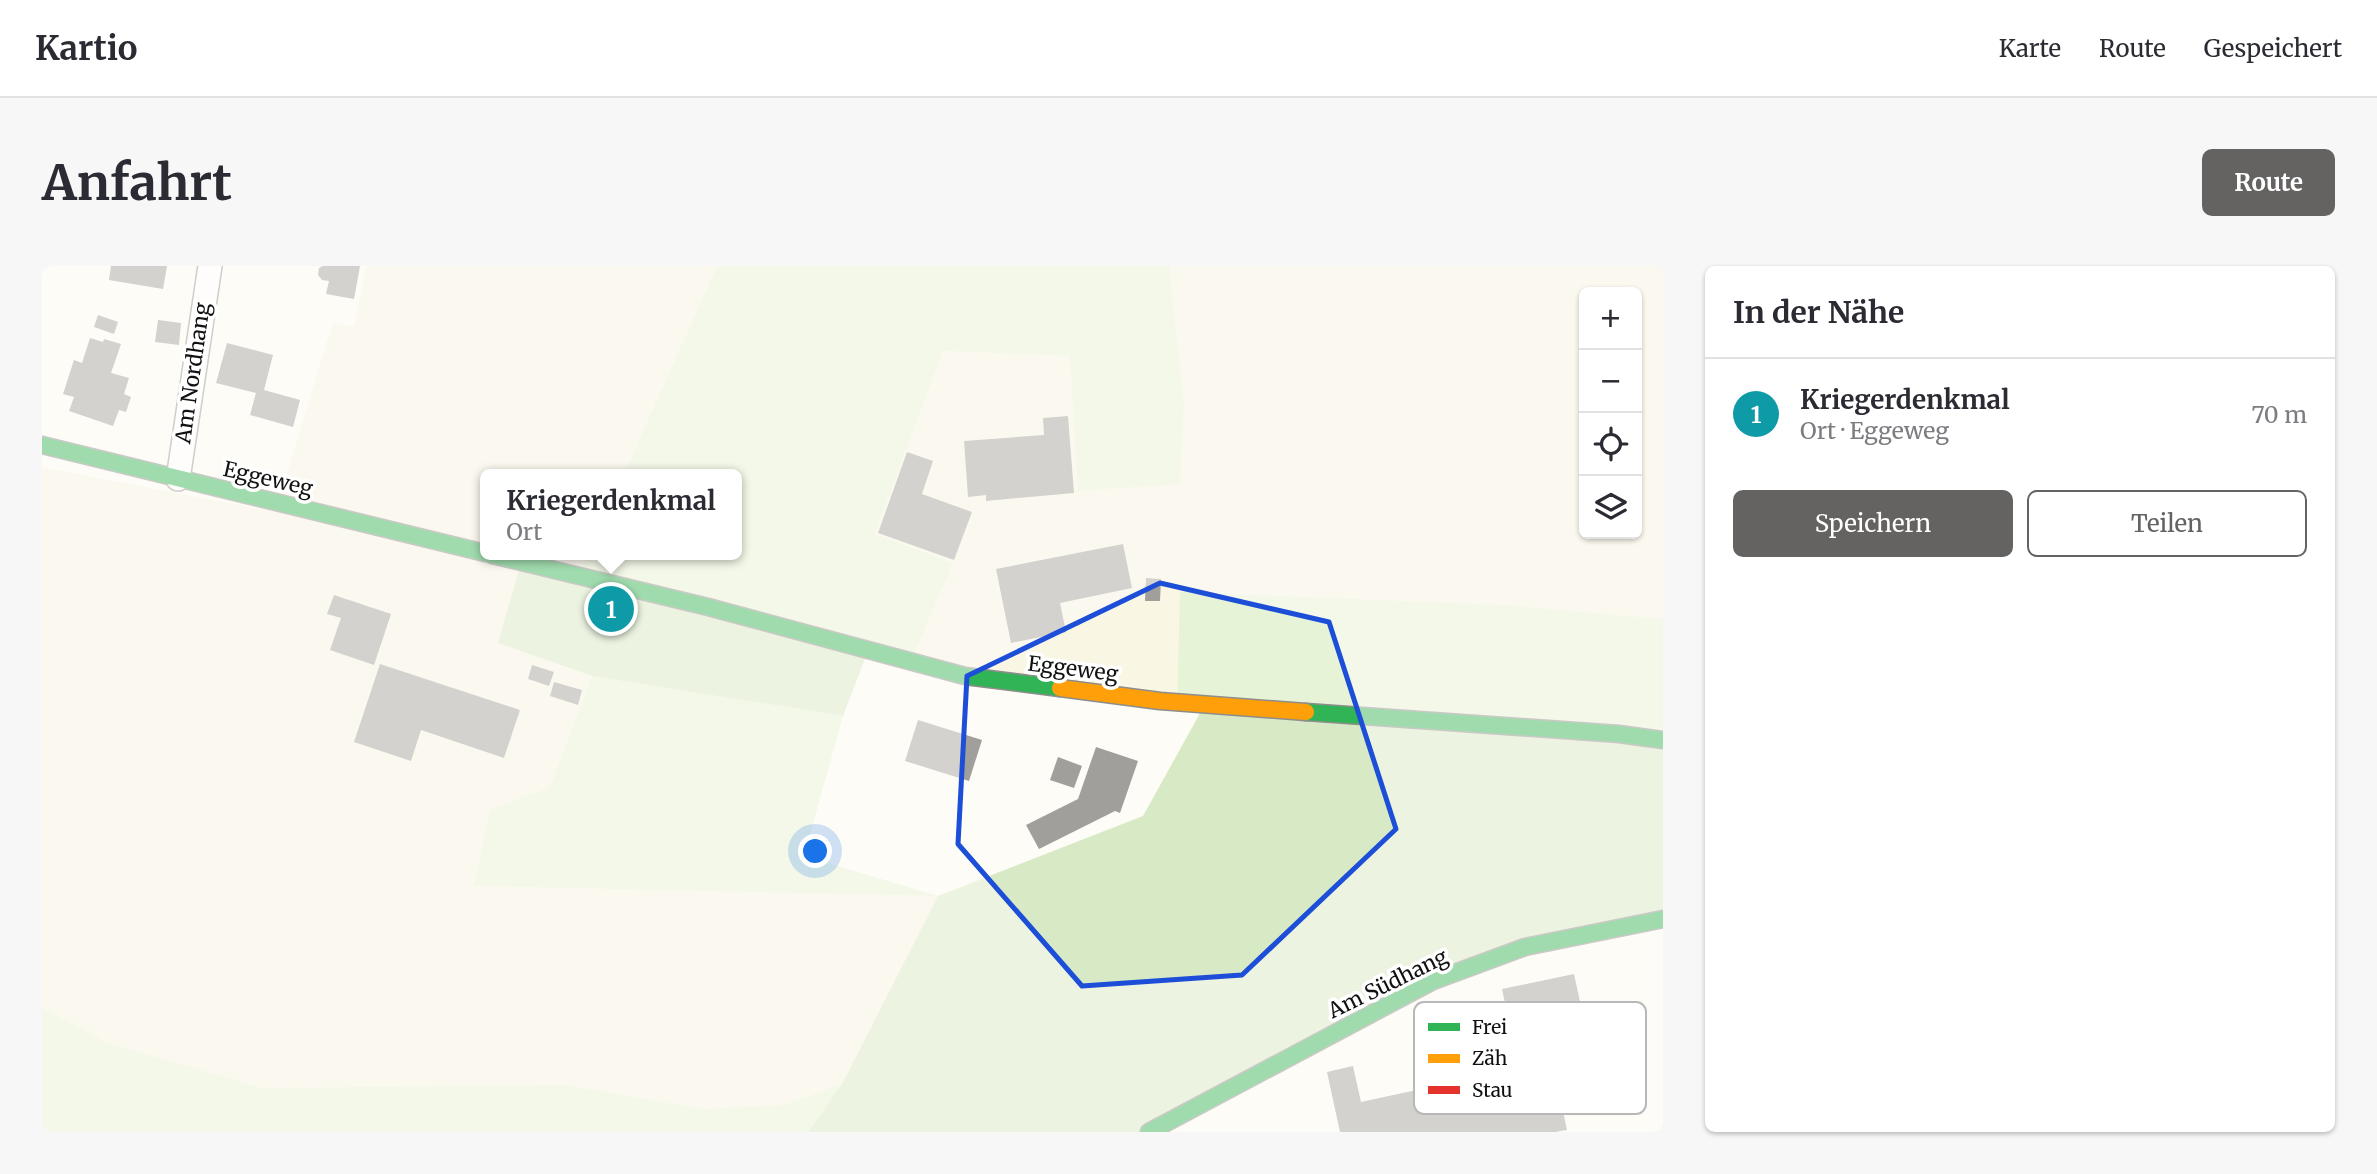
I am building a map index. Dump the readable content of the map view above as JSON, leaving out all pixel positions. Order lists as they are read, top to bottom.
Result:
{
  "streets": {
    "street": ["Am Nordhang", "Eggeweg", "Am Südhang"]
  },
  "crossings": [
    ["Am Nordhang", "Eggeweg"]
  ],
  "legend": ["Frei", "Zäh", "Stau"],
  "page": {
    "header": "Kartio",
    "nav": ["Karte", "Route", "Gespeichert"],
    "buttons": [
      "Route",
      ["Speichern", "Teilen"]
    ],
    "title": "Anfahrt",
    "heading": "In der Nähe",
    "map_buttons": ["+", "−"],
    "list": [
      {
        "mark": "1",
        "name": "Kriegerdenkmal",
        "note": "Ort · Eggeweg",
        "value": "70 m"
      }
    ],
    "popup": ["Kriegerdenkmal", "Ort"],
    "pins": "1"
  }
}
